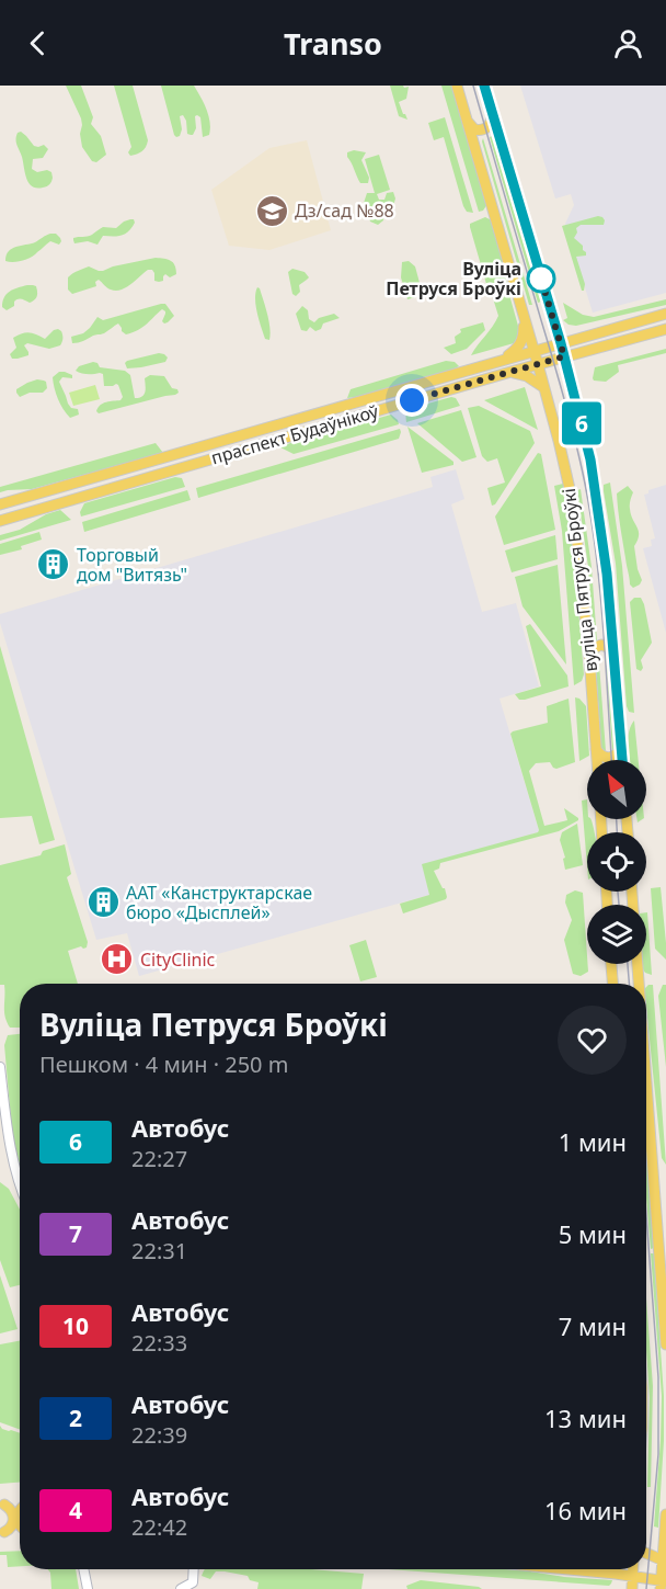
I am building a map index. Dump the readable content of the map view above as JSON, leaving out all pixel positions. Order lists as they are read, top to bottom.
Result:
{
  "streets": {
    "main road": ["праспект Будаўнікоў", "вуліца Пятруся Броўкі"]
  },
  "crossings": [
    ["праспект Будаўнікоў", "вуліца Пятруся Броўкі"]
  ],
  "places": {
    "school or university": ["Дз/сад №88"],
    "other": ["Вуліца Петруся Броўкі"],
    "building": ["Торговый дом \"Витязь\"", "ААТ «Канструктарскае бюро «Дысплей»"],
    "hospital": ["CityClinic"]
  },
  "lines": ["bus line 6"],
  "north": "top left",
  "page": {
    "header": "Transo",
    "on_map": "6",
    "heading": ["Вуліца Петруся Броўкі", "Пешком · 4 мин · 250 m"],
    "list": [
      {
        "mark": "6",
        "name": "Автобус",
        "note": "22:27",
        "value": "1 мин"
      },
      {
        "mark": "7",
        "name": "Автобус",
        "note": "22:31",
        "value": "5 мин"
      },
      {
        "mark": "10",
        "name": "Автобус",
        "note": "22:33",
        "value": "7 мин"
      },
      {
        "mark": "2",
        "name": "Автобус",
        "note": "22:39",
        "value": "13 мин"
      },
      {
        "mark": "4",
        "name": "Автобус",
        "note": "22:42",
        "value": "16 мин"
      }
    ]
  }
}
